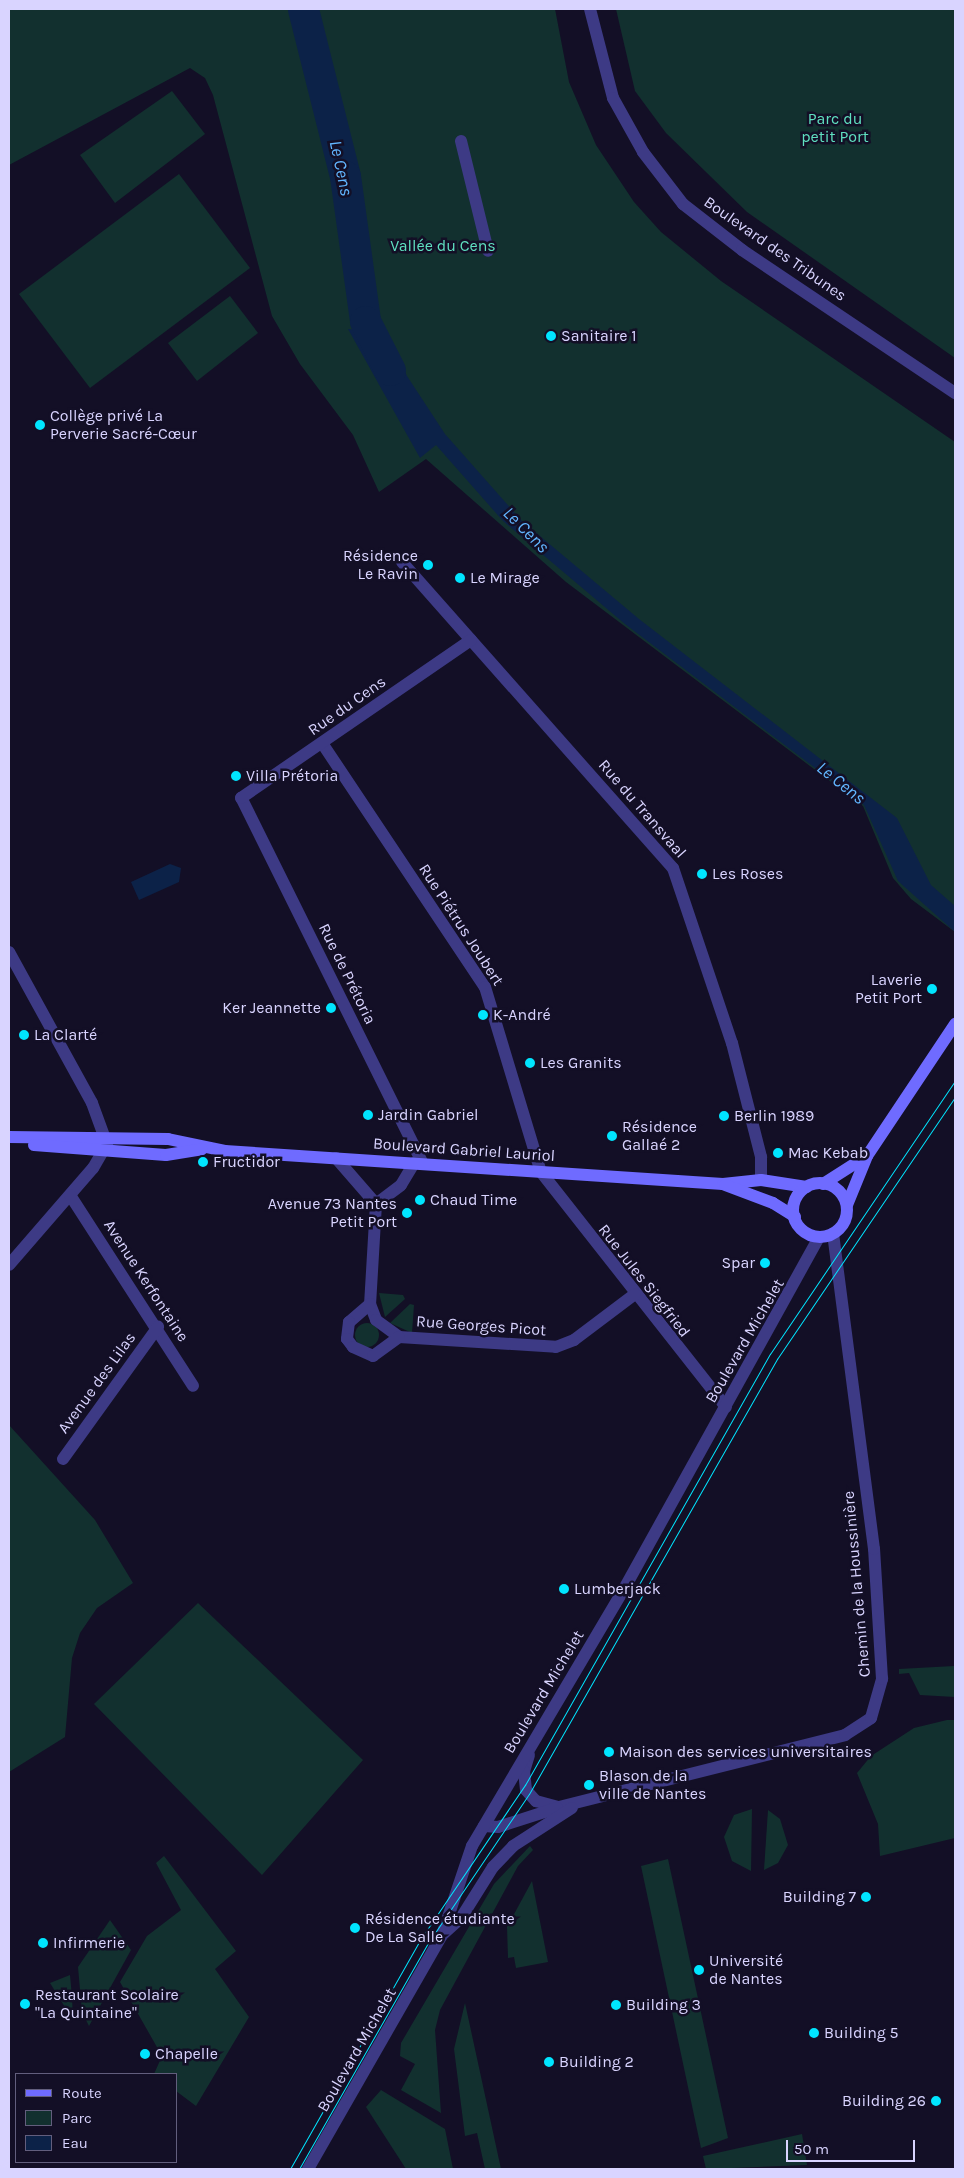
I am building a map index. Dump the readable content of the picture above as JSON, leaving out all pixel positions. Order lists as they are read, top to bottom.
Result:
{
  "streets": {
    "main road": ["Boulevard Gabriel Lauriol"],
    "street": [
      "Boulevard des Tribunes",
      "Rue du Cens",
      "Rue du Transvaal",
      "Rue Piétrus Joubert",
      "Rue de Prétoria",
      "Avenue Kerfontaine",
      "Rue Jules Siegfried",
      "Rue Georges Picot",
      "Boulevard Michelet",
      "Avenue des Lilas",
      "Chemin de la Houssinière"
    ]
  },
  "crossings": [
    ["Rue du Cens", "Rue du Transvaal"],
    ["Rue du Cens", "Rue Piétrus Joubert"],
    ["Rue du Cens", "Rue de Prétoria"],
    ["Rue du Transvaal", "Boulevard Gabriel Lauriol"],
    ["Rue Piétrus Joubert", "Boulevard Gabriel Lauriol"],
    ["Rue Piétrus Joubert", "Rue Jules Siegfried"],
    ["Rue de Prétoria", "Boulevard Gabriel Lauriol"],
    ["Boulevard Gabriel Lauriol", "Rue Jules Siegfried"],
    ["Boulevard Gabriel Lauriol", "Boulevard Michelet"],
    ["Boulevard Gabriel Lauriol", "Chemin de la Houssinière"],
    ["Avenue Kerfontaine", "Avenue des Lilas"],
    ["Rue Jules Siegfried", "Rue Georges Picot"],
    ["Rue Jules Siegfried", "Boulevard Michelet"],
    ["Boulevard Michelet", "Chemin de la Houssinière"]
  ],
  "water": ["Le Cens"],
  "parks": ["Parc du petit Port", "Vallée du Cens"],
  "places": [
    "Sanitaire 1",
    "Collège privé La Perverie Sacré-Cœur",
    "Résidence Le Ravin",
    "Le Mirage",
    "Villa Prétoria",
    "Les Roses",
    "Laverie Petit Port",
    "Ker Jeannette",
    "K-André",
    "La Clarté",
    "Les Granits",
    "Jardin Gabriel",
    "Berlin 1989",
    "Résidence Gallaé 2",
    "Mac Kebab",
    "Fructidor",
    "Chaud Time",
    "Avenue 73 Nantes Petit Port",
    "Spar",
    "Lumberjack",
    "Maison des services universitaires",
    "Blason de la ville de Nantes",
    "Building 7",
    "Résidence étudiante De La Salle",
    "Infirmerie",
    "Université de Nantes",
    "Restaurant Scolaire \"La Quintaine\"",
    "Building 3",
    "Building 5",
    "Chapelle",
    "Building 2",
    "Building 26"
  ],
  "legend": ["Route", "Parc", "Eau"],
  "scale_bar": "50 m"
}
